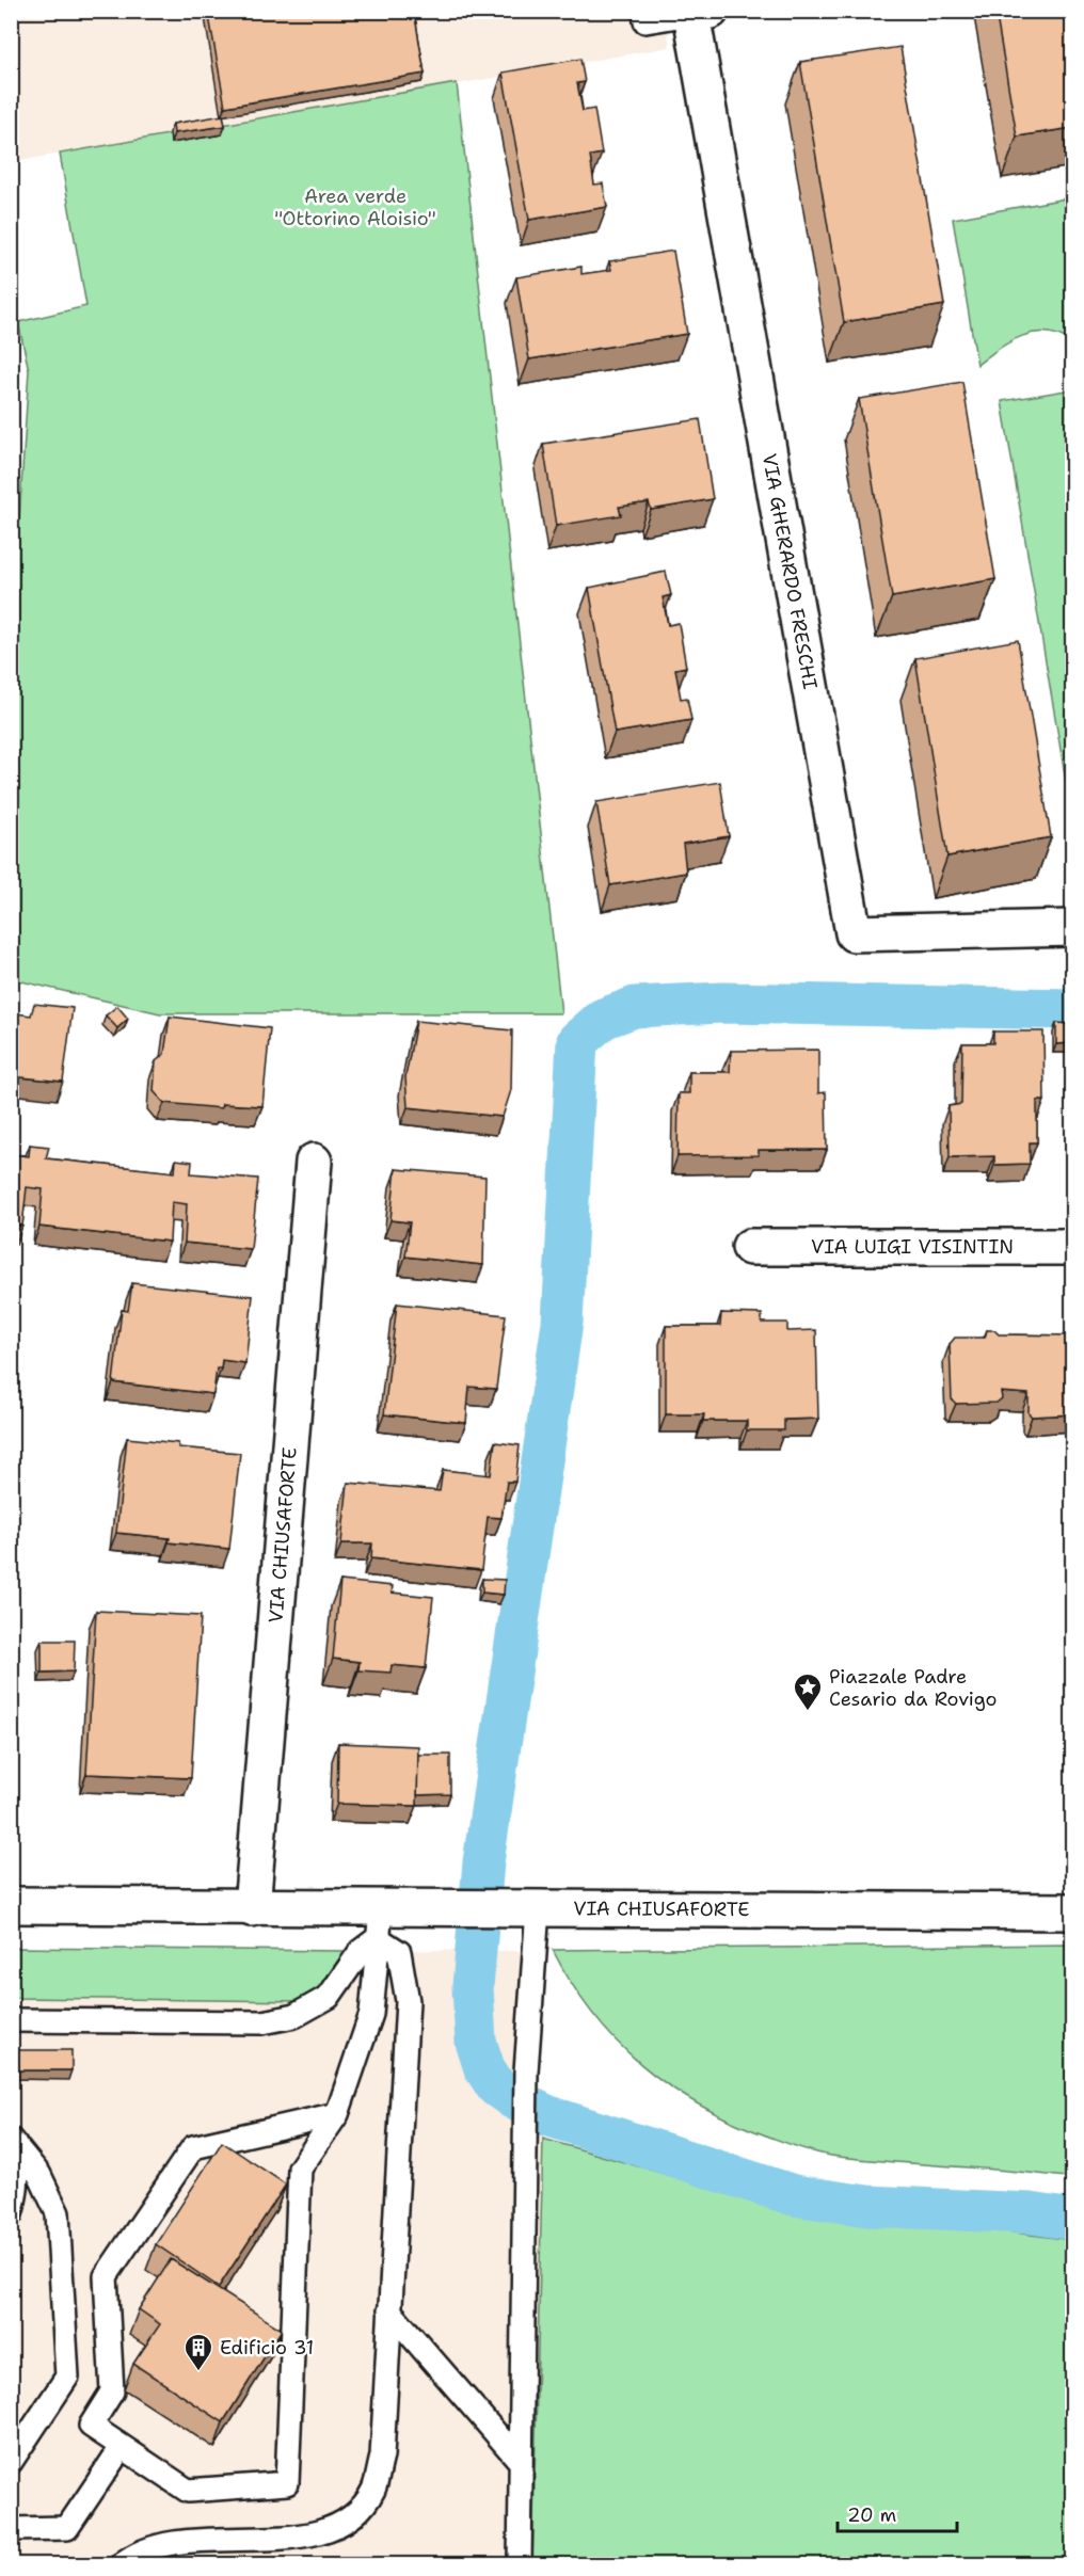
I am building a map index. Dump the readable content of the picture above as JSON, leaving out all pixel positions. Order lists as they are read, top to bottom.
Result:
{
  "streets": {
    "street": ["VIA GHERARDO FRESCHI", "VIA LUIGI VISINTIN", "VIA CHIUSAFORTE"]
  },
  "parks": ["Area verde \"Ottorino Aloisio\""],
  "places": {
    "place": ["Piazzale Padre Cesario da Rovigo"],
    "building": ["Edificio 31"]
  },
  "scale_bar": "20 m"
}
